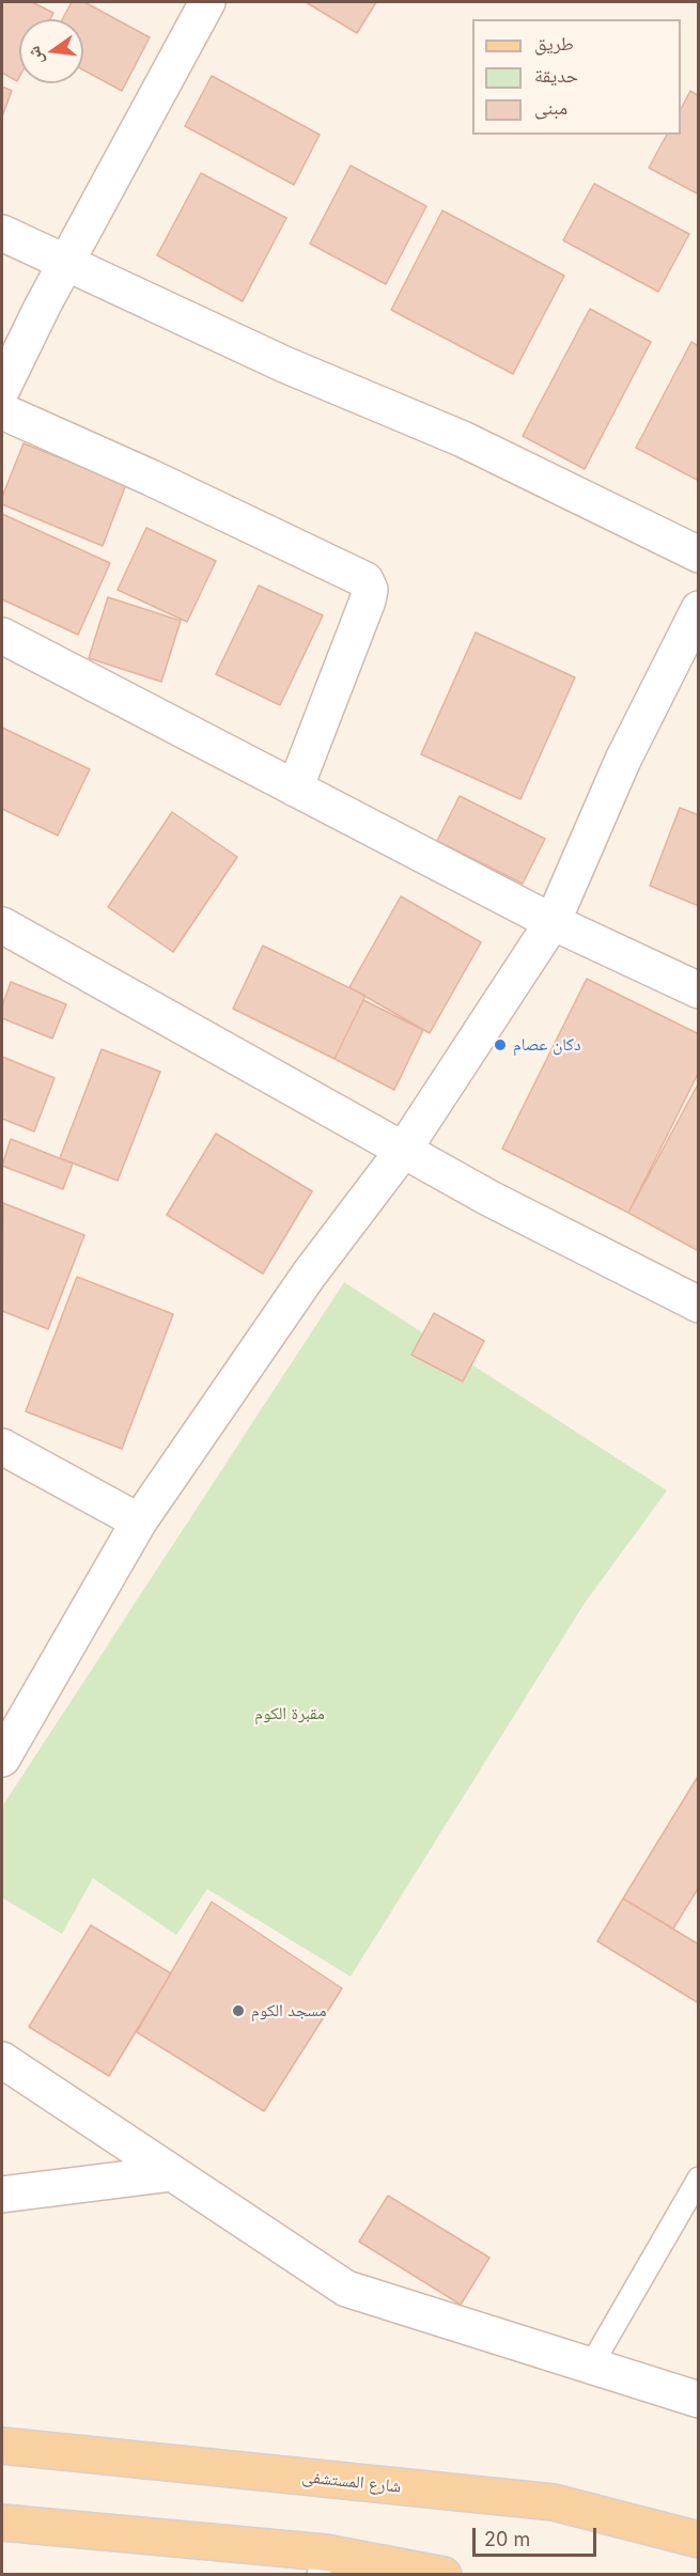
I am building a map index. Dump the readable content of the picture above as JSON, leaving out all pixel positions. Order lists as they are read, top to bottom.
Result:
{
  "streets": {
    "main road": ["شارع المستشفى"]
  },
  "parks": ["مقبرة الكوم"],
  "places": ["دكان عصام", "مسجد الكوم"],
  "legend": ["طريق", "حديقة", "مبنى"],
  "scale_bar": "20 m",
  "north": "left"
}
